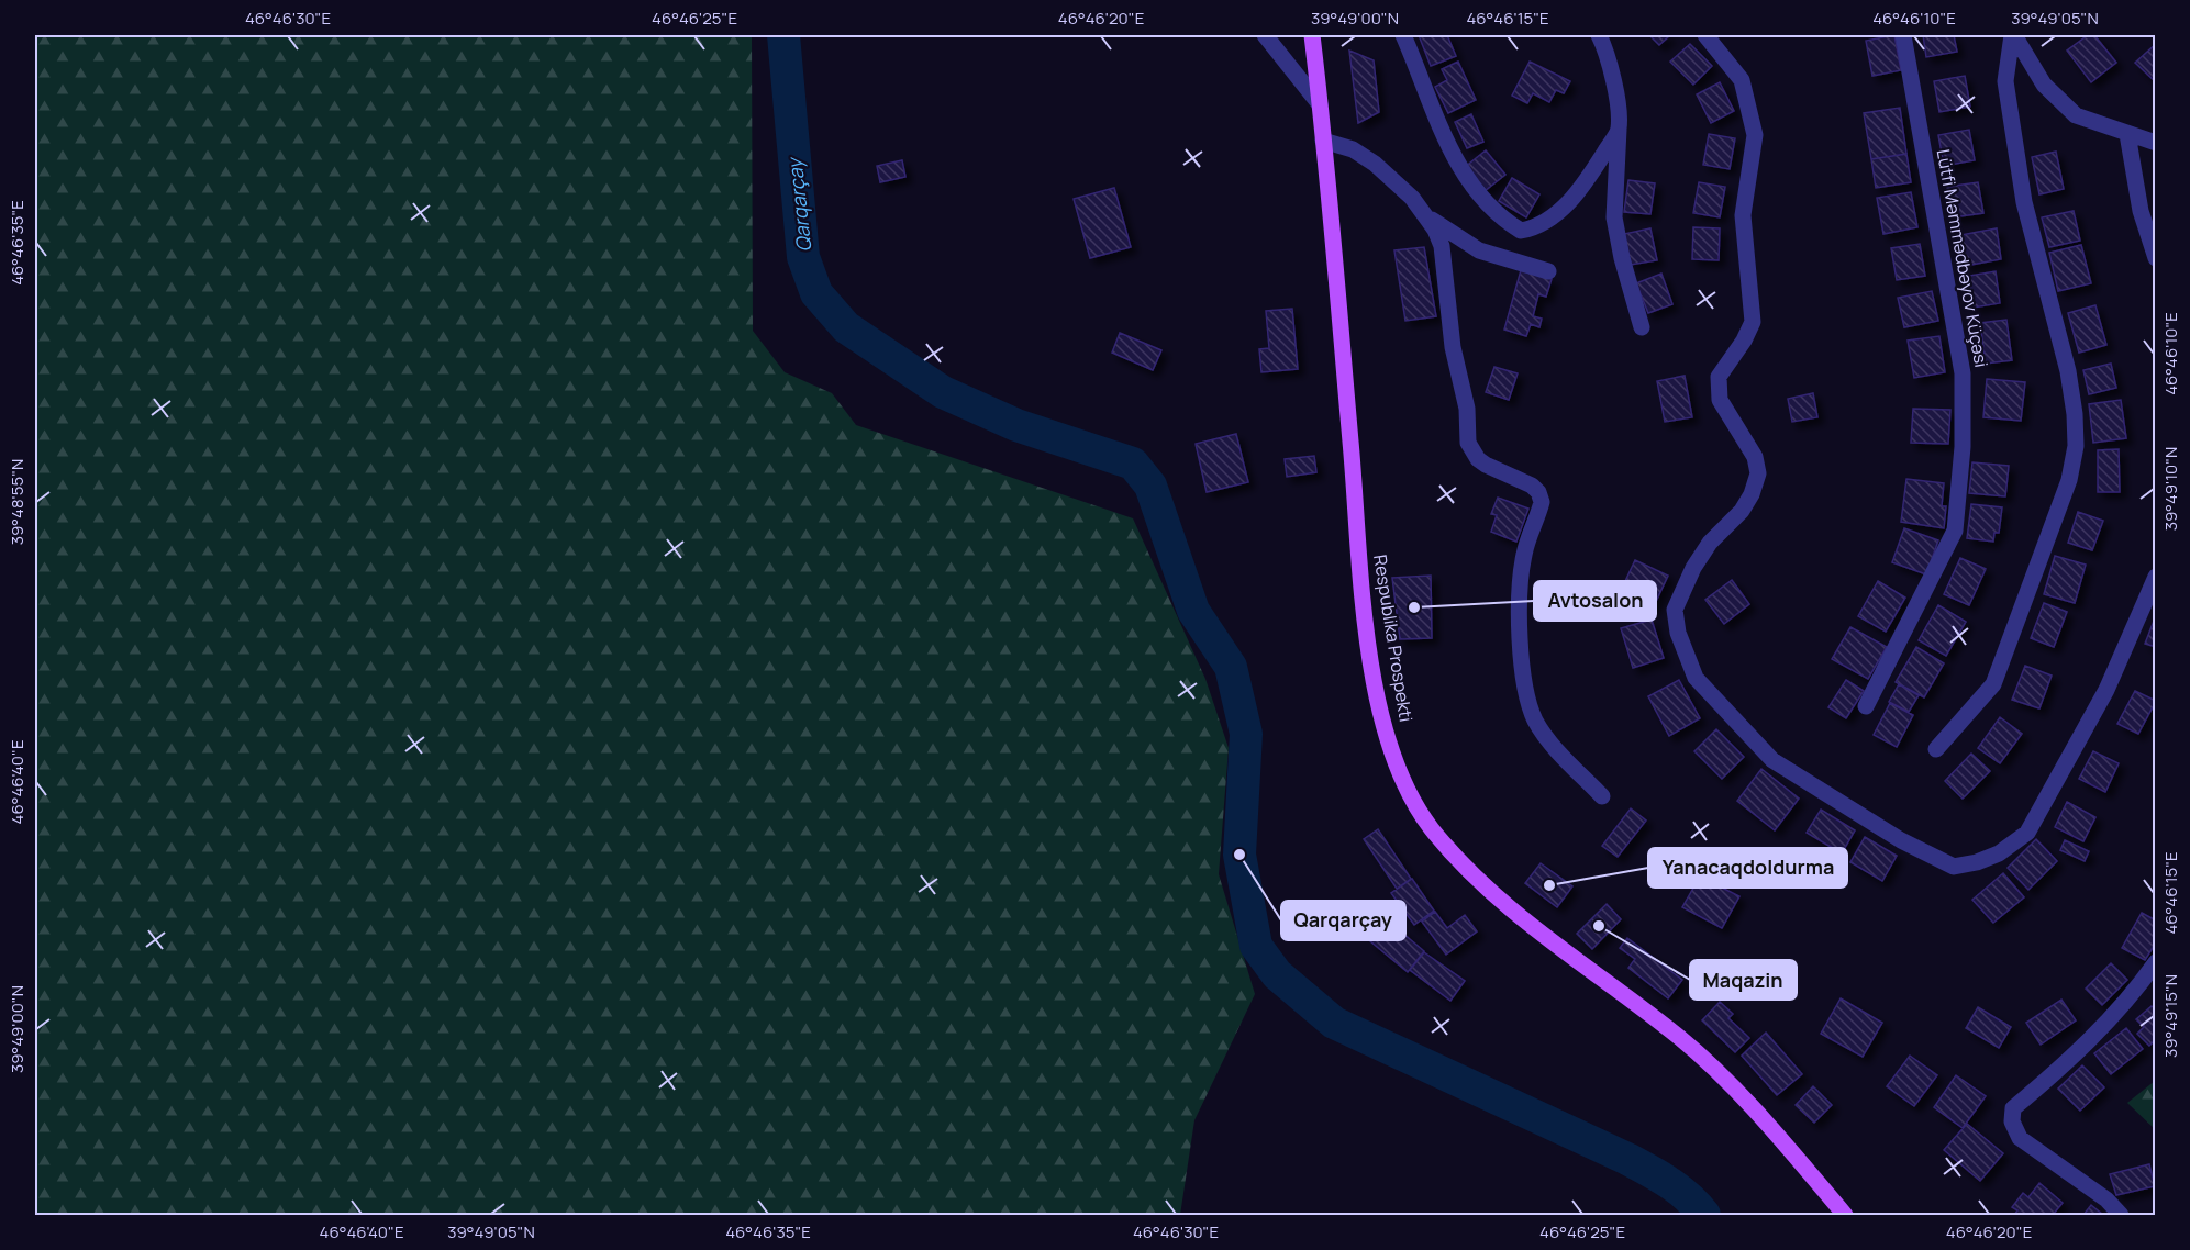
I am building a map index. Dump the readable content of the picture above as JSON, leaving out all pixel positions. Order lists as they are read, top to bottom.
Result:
{
  "streets": {
    "main road": ["Respublika Prospekti"],
    "street": ["Lütfi Məmmədbəyov Küçəsi"]
  },
  "water": ["Qarqarçay"],
  "places": [
    "Avtosalon",
    "Qarqarçay",
    "Yanacaqdoldurma",
    "Maqazin"
  ],
  "coordinates": [
    "46°46'30\"E",
    "46°46'25\"E",
    "46°46'20\"E",
    "39°49'00\"N",
    "46°46'15\"E",
    "46°46'10\"E",
    "39°49'05\"N",
    "46°46'35\"E",
    "39°49'10\"N",
    "39°48'55\"N",
    "46°46'40\"E",
    "39°49'15\"N"
  ]
}
